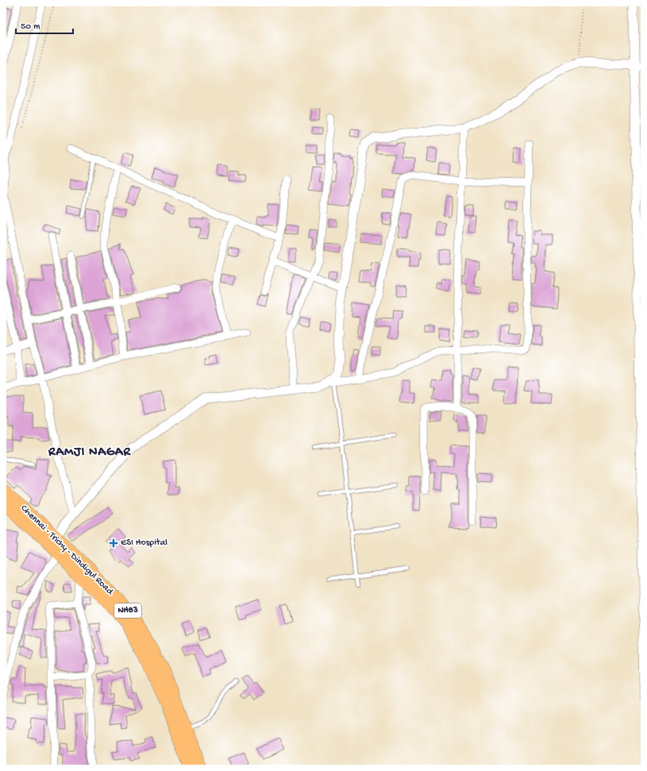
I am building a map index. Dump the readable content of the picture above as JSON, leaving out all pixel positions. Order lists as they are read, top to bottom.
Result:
{
  "streets": {
    "highway": ["Chennai - Trichy - Dindigul Road", "NH83"]
  },
  "districts": ["RAMJI NAGAR"],
  "places": {
    "health": ["ESI Hospital"]
  },
  "scale_bar": "50 m"
}
